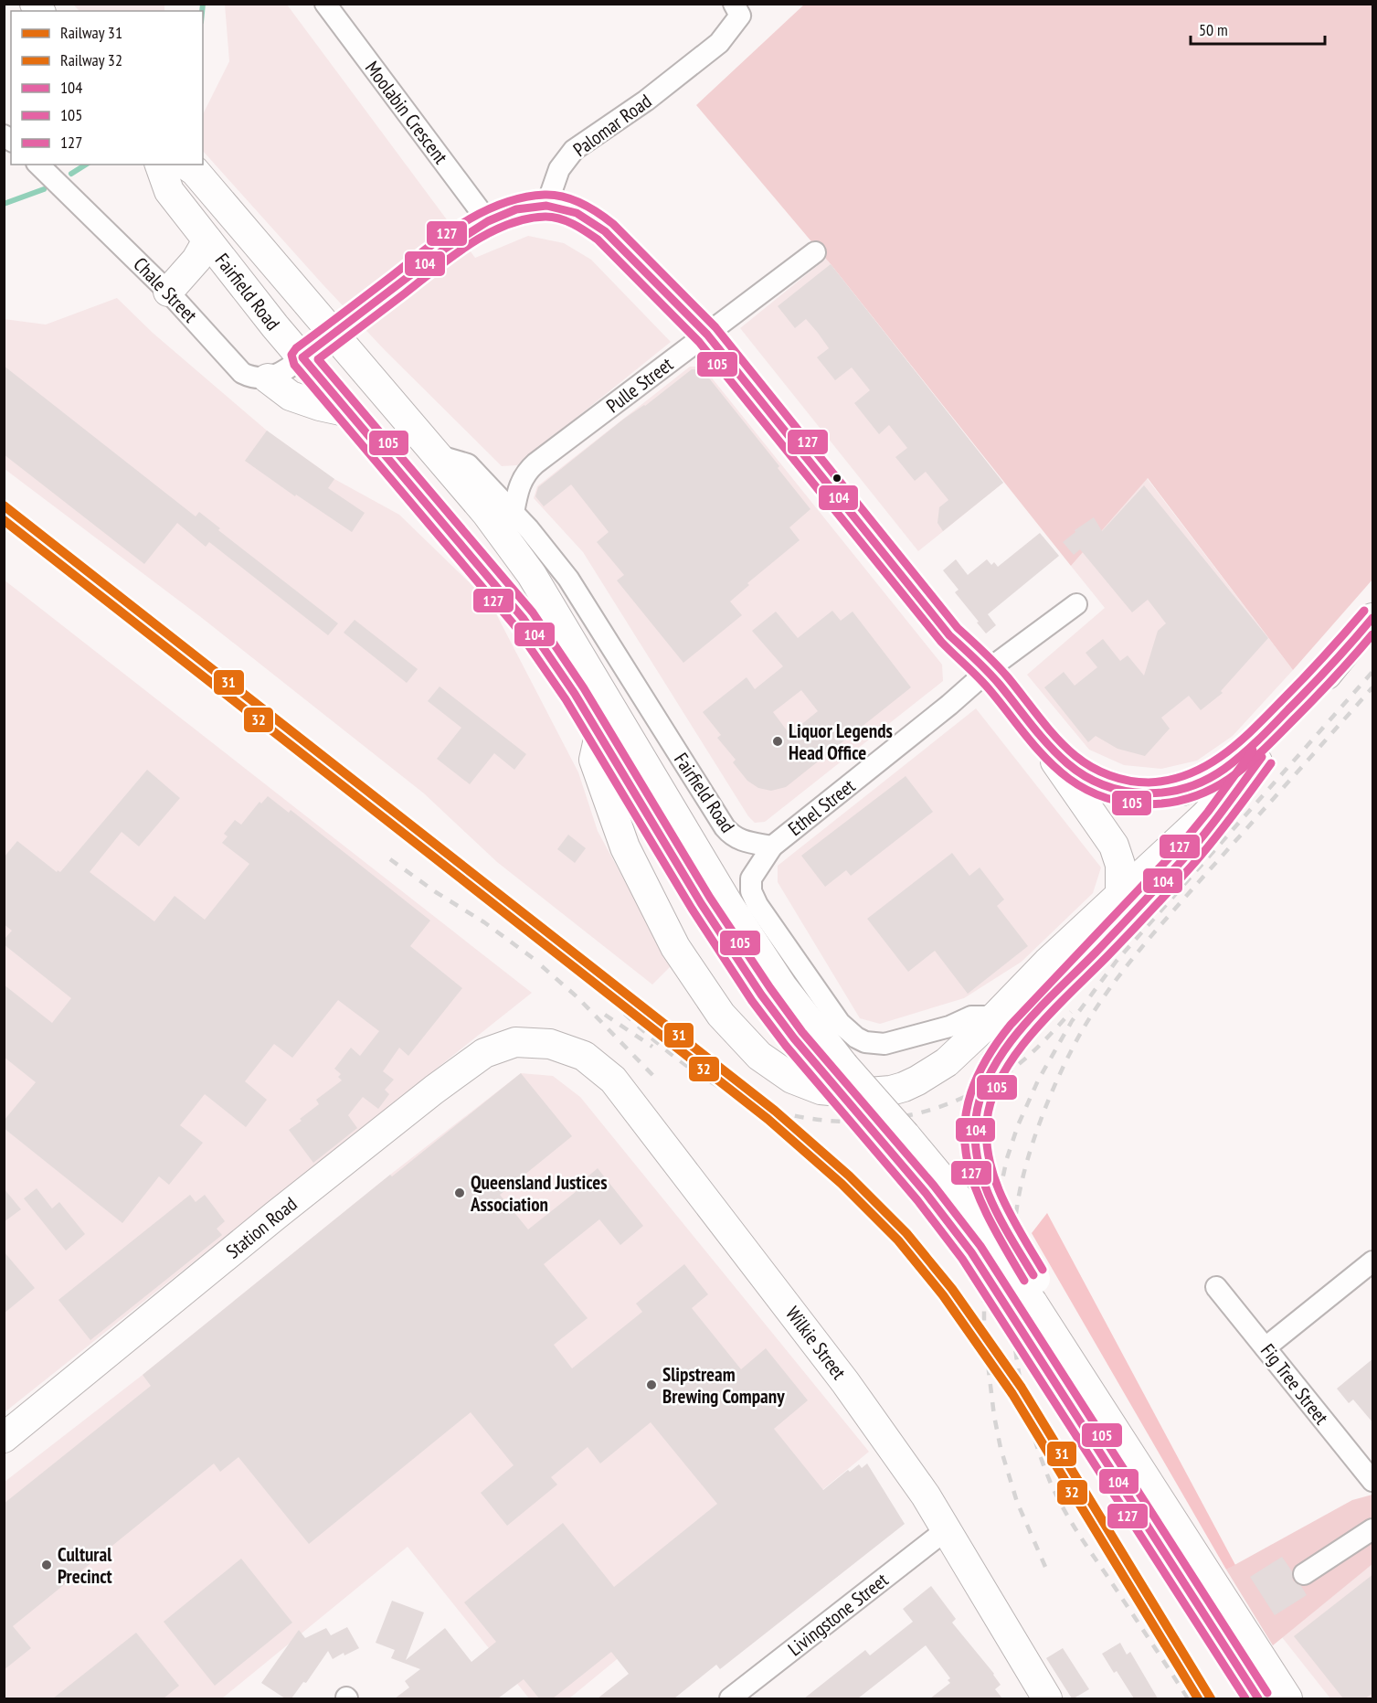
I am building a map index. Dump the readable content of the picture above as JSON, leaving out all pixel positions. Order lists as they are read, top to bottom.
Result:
{
  "streets": {
    "main road": ["Fairfield Road", "Station Road", "Wilkie Street"],
    "street": [
      "Moolabin Crescent",
      "Palomar Road",
      "Chale Street",
      "Pulle Street",
      "Ethel Street",
      "Fig Tree Street",
      "Livingstone Street"
    ]
  },
  "crossings": [
    ["Fairfield Road", "Pulle Street"],
    ["Fairfield Road", "Ethel Street"],
    ["Station Road", "Wilkie Street"],
    ["Wilkie Street", "Livingstone Street"]
  ],
  "places": [
    "Liquor Legends Head Office",
    "Queensland Justices Association",
    "Slipstream Brewing Company",
    "Cultural Precinct"
  ],
  "lines": [
    "transit line 127",
    "transit line 104",
    "transit line 105",
    "rail line 31",
    "rail line 32"
  ],
  "legend": [
    "Railway 31",
    "Railway 32",
    "104",
    "105",
    "127"
  ],
  "scale_bar": "50 m"
}
